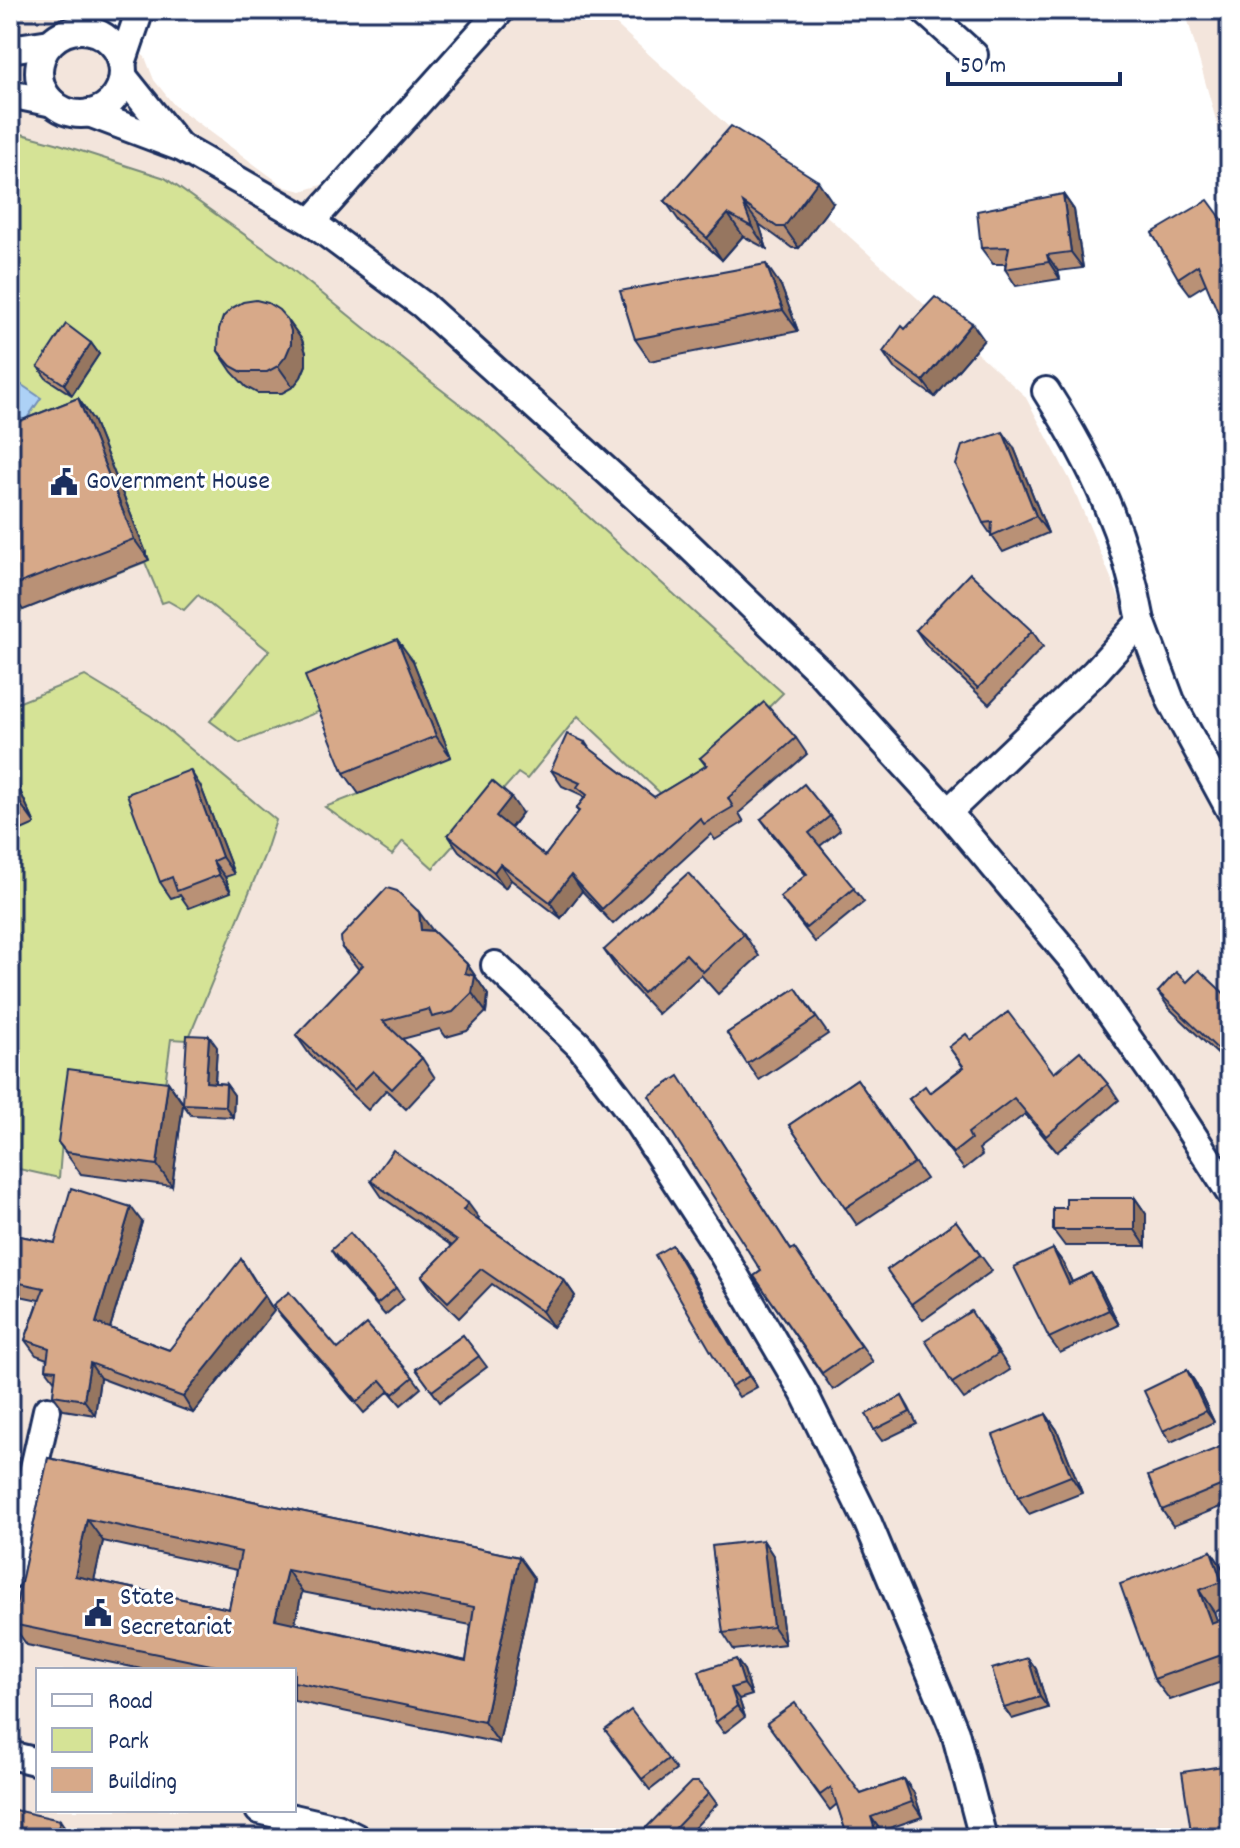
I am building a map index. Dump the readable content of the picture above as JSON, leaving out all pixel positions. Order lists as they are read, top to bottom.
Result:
{
  "places": {
    "public building": ["Government House", "State Secretariat"]
  },
  "legend": ["Road", "Park", "Building"],
  "scale_bar": "50 m"
}
